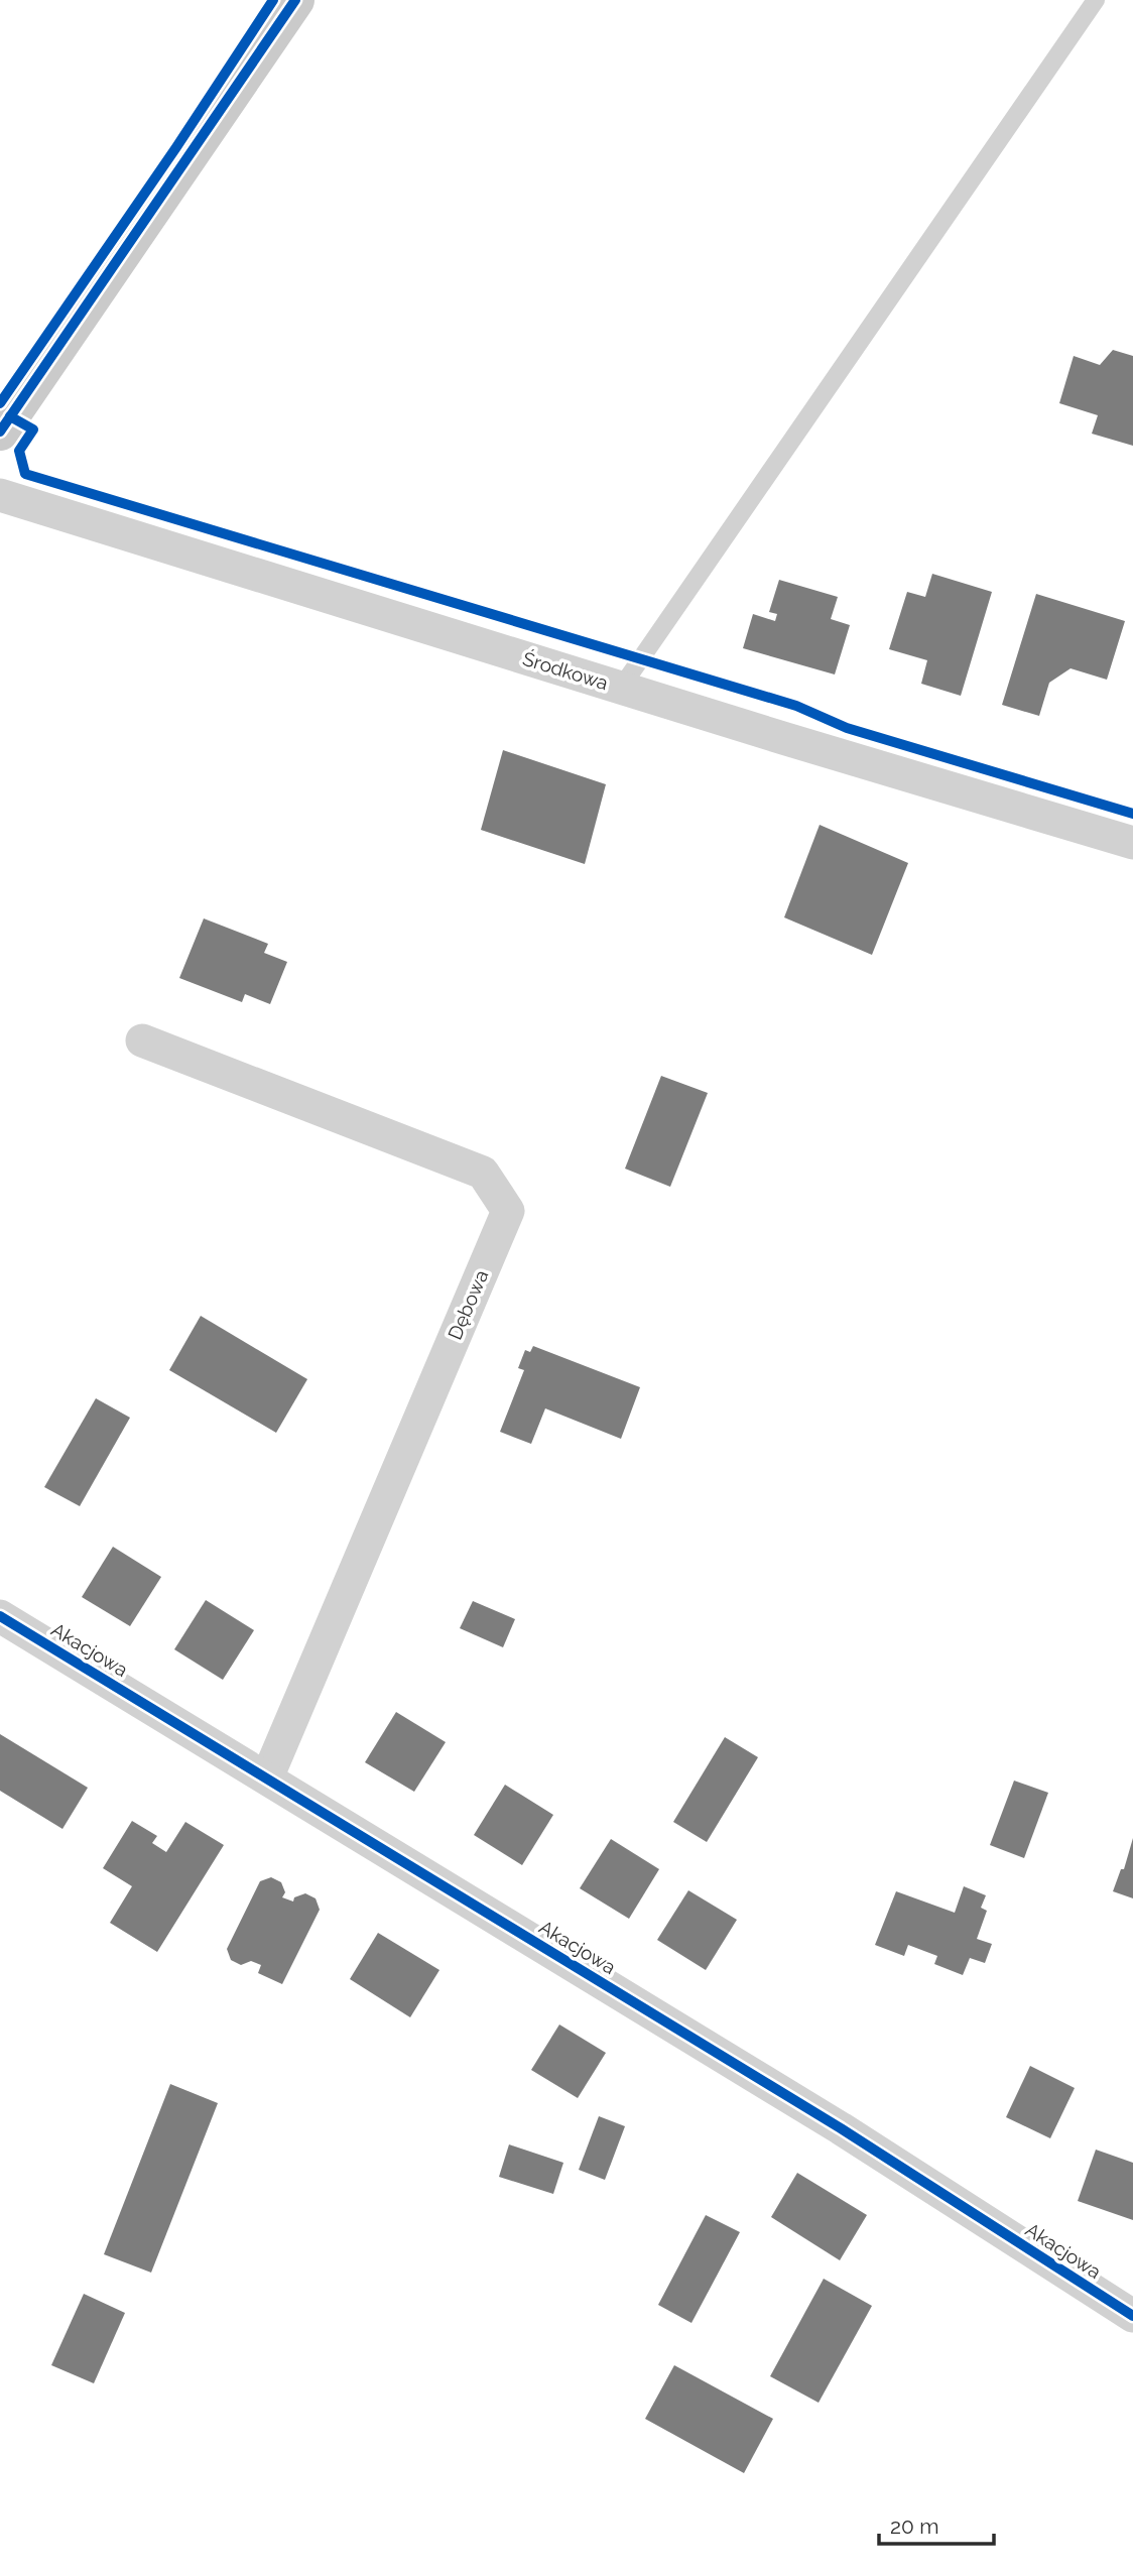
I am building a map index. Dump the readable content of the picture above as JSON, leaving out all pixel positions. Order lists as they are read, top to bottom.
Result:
{
  "streets": {
    "street": ["Środkowa", "Dębowa", "Akacjowa"]
  },
  "crossings": [
    ["Dębowa", "Akacjowa"]
  ],
  "scale_bar": "20 m"
}
